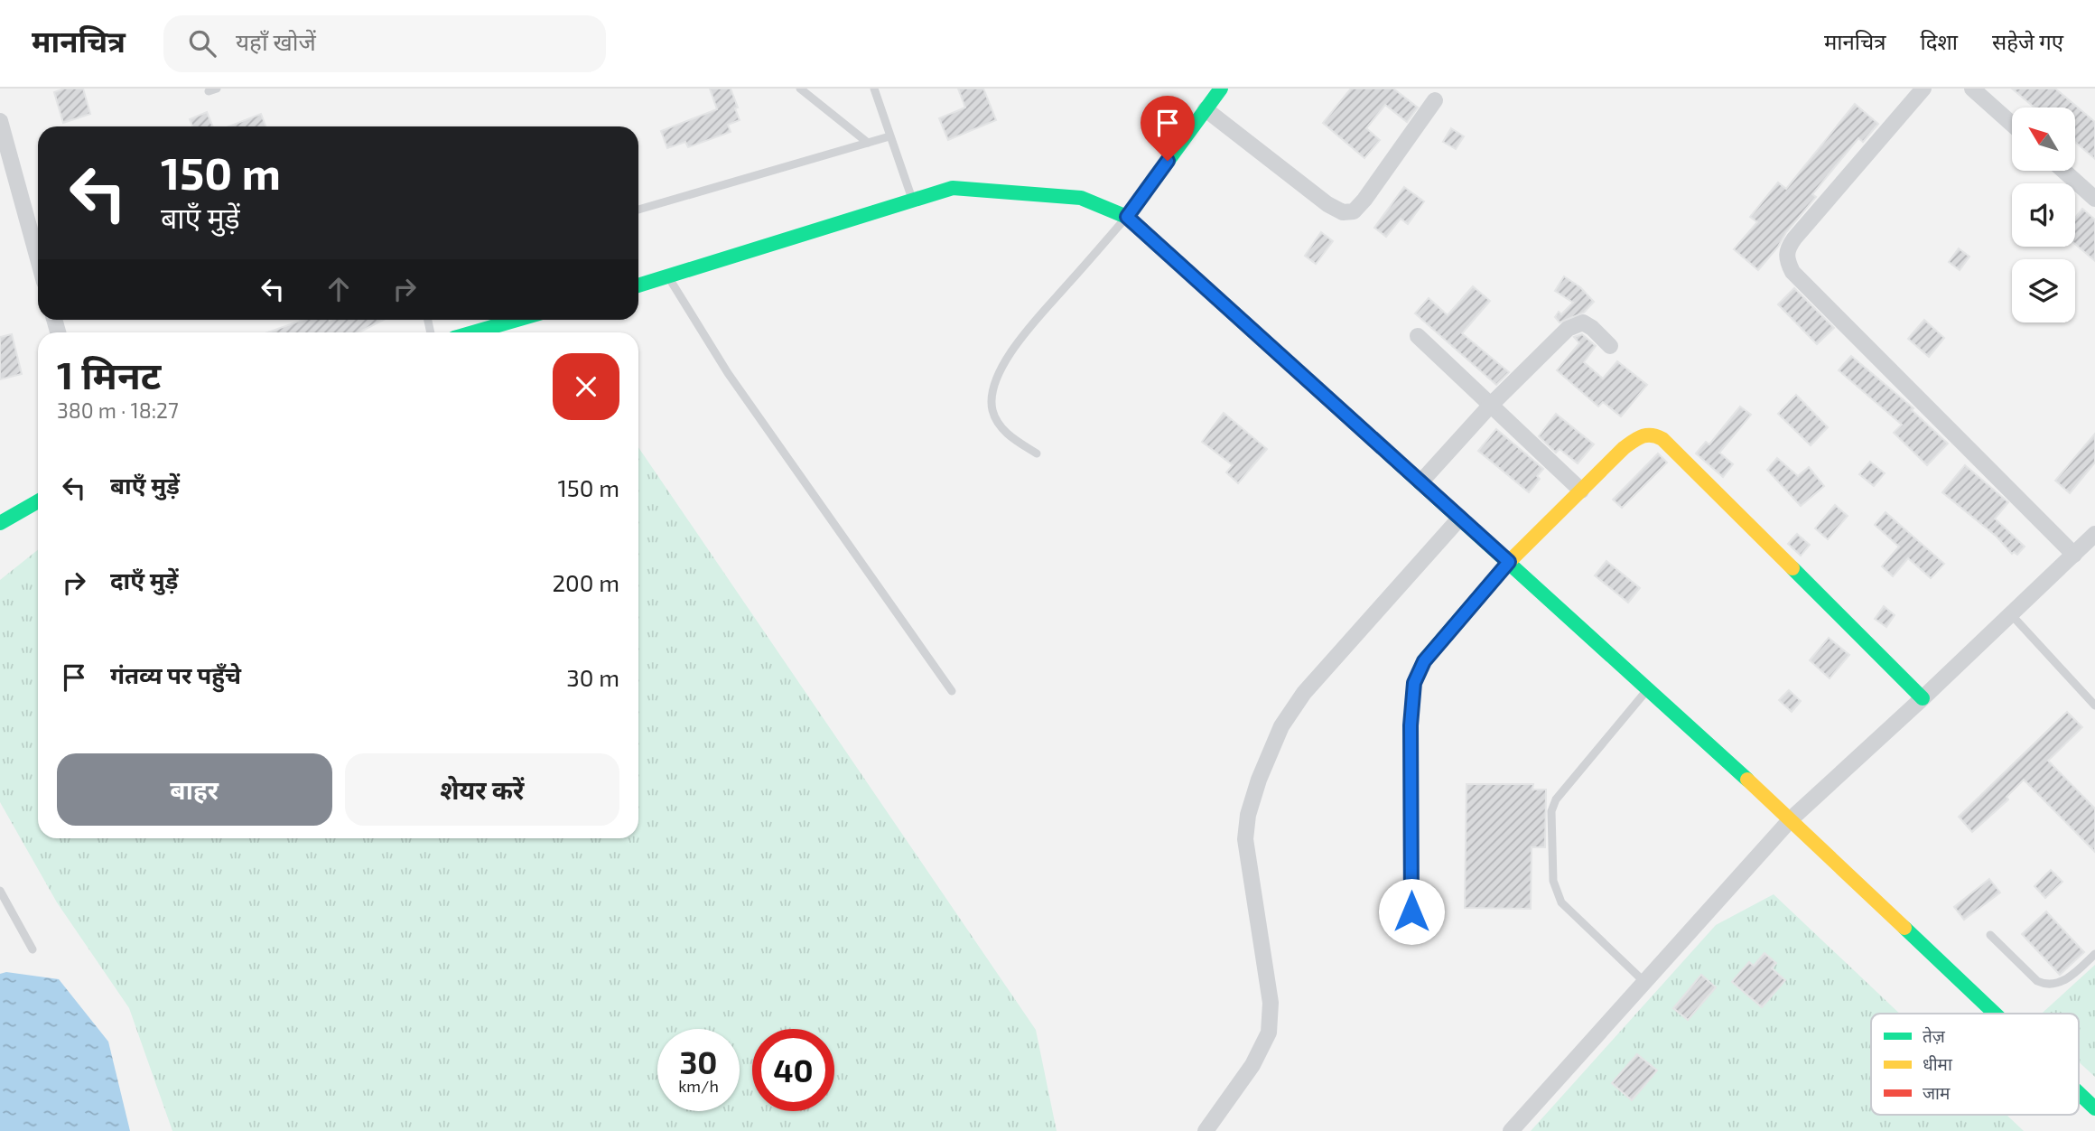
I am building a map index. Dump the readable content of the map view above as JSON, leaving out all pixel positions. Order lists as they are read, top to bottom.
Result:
{
  "legend": ["तेज़", "धीमा", "जाम"],
  "north": "top left",
  "page": {
    "header": "मानचित्र",
    "search": "यहाँ खोजें",
    "nav": ["मानचित्र", "दिशा", "सहेजे गए"],
    "turn": ["150 m", "बाएँ मुड़ें"],
    "heading": ["1 मिनट", "380 m · 18:27"],
    "list": [
      {
        "name": "बाएँ मुड़ें",
        "value": "150 m"
      },
      {
        "name": "दाएँ मुड़ें",
        "value": "200 m"
      },
      {
        "name": "गंतव्य पर पहुँचे",
        "value": "30 m"
      }
    ],
    "buttons": ["बाहर", "शेयर करें"],
    "speed": "30 km/h",
    "limit": "40"
  }
}
